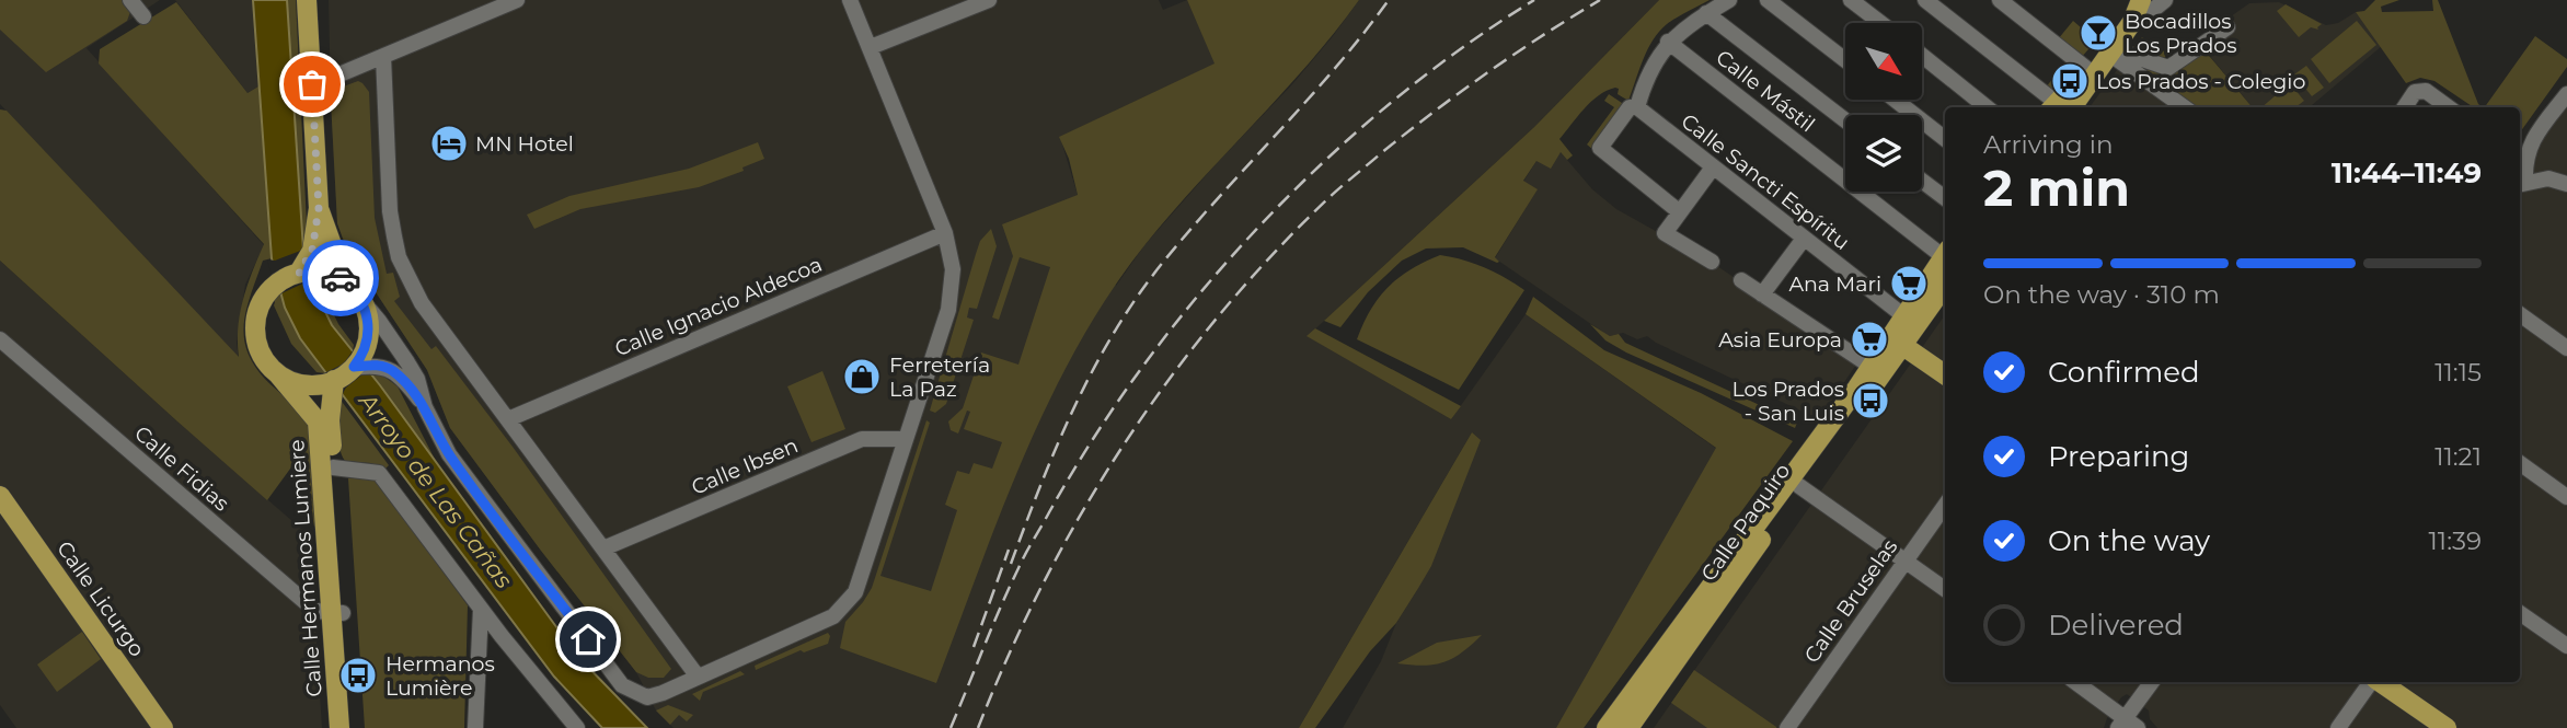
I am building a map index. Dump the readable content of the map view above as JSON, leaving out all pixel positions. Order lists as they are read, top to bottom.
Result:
{
  "streets": {
    "main road": ["Calle Paquiro", "Calle Hermanos Lumiere", "Calle Licurgo"],
    "street": [
      "Calle Mástil",
      "Calle Sancti Espíritu",
      "Calle Ignacio Aldecoa",
      "Calle Ibsen",
      "Calle Fidias",
      "Calle Bruselas"
    ]
  },
  "crossings": [
    ["Calle Sancti Espíritu", "Calle Paquiro"],
    ["Calle Fidias", "Calle Hermanos Lumiere"]
  ],
  "water": ["Arroyo de Las Cañas"],
  "places": {
    "bar": ["Bocadillos Los Prados"],
    "bus stop": ["Los Prados - Colegio", "Los Prados - San Luis", "Hermanos Lumière"],
    "hotel": ["MN Hotel"],
    "supermarket": ["Ana Mari", "Asia Europa"],
    "shop": ["Ferretería La Paz"]
  },
  "north": "bottom right",
  "page": {
    "heading": ["2 min", "Arriving in", "11:44–11:49"],
    "bar": "On the way · 310 m",
    "list": [
      ["Confirmed", "11:15"],
      ["Preparing", "11:21"],
      ["On the way", "11:39"],
      "Delivered"
    ]
  }
}
